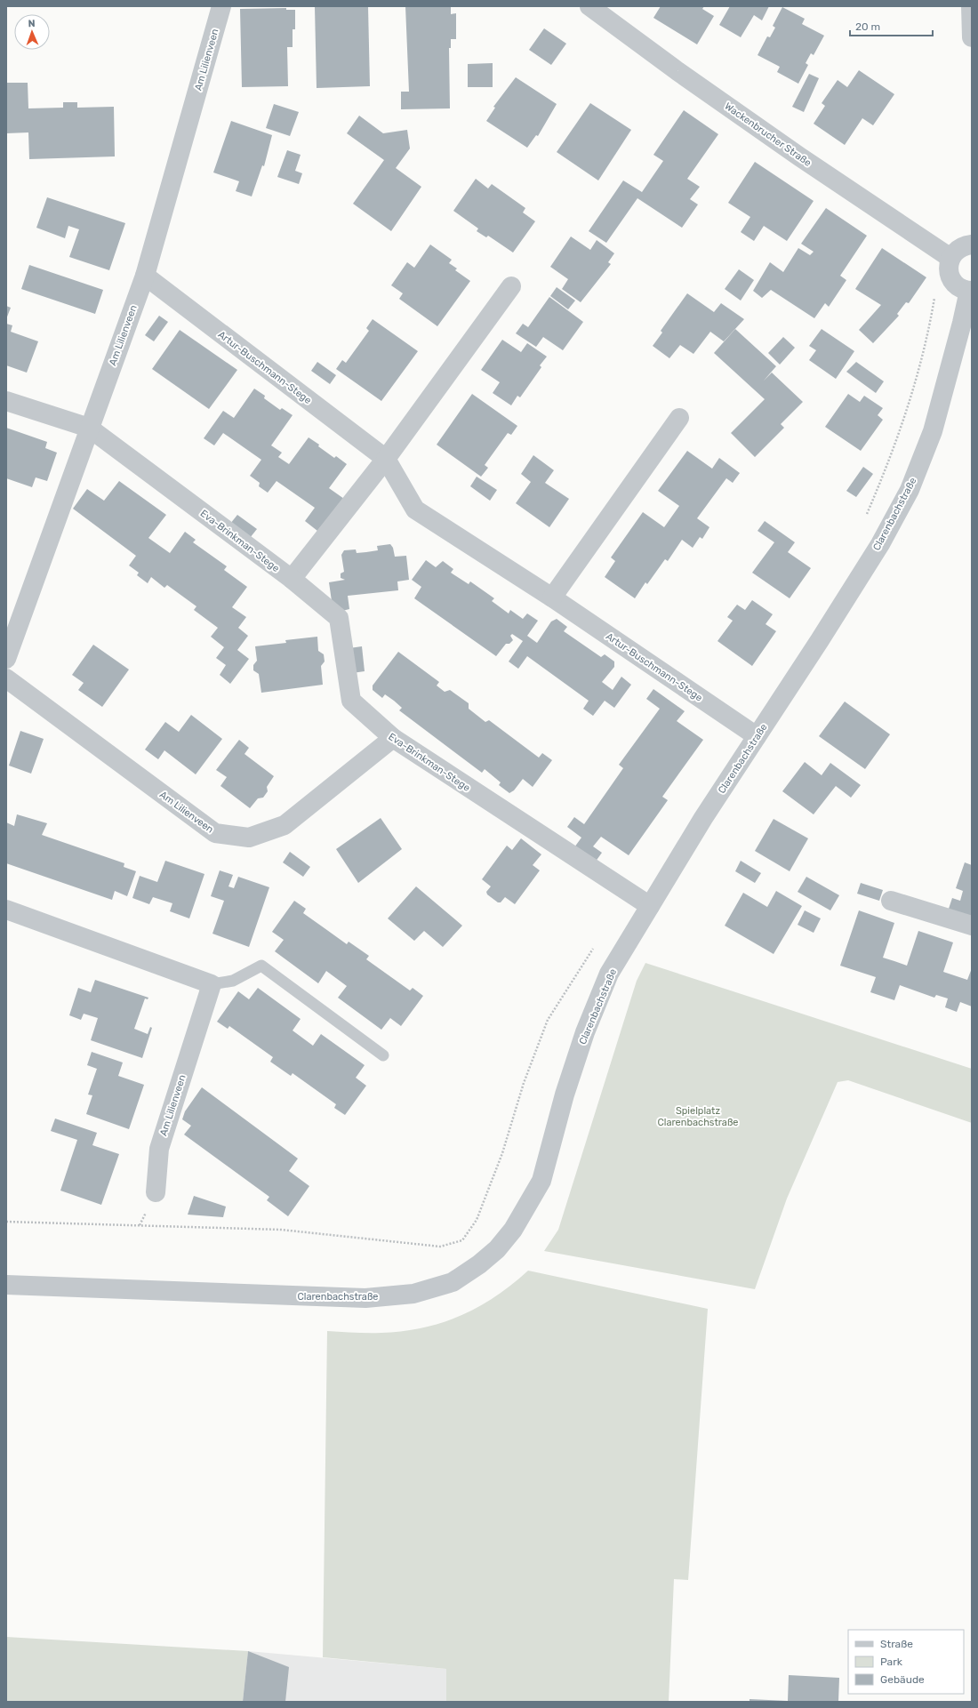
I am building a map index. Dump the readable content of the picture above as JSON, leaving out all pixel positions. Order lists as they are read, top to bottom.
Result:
{
  "streets": {
    "street": [
      "Am Lilienveen",
      "Wackenbrucher Straße",
      "Artur-Buschmann-Stege",
      "Clarenbachstraße",
      "Eva-Brinkman-Stege"
    ]
  },
  "crossings": [
    ["Am Lilienveen", "Artur-Buschmann-Stege"],
    ["Am Lilienveen", "Eva-Brinkman-Stege"],
    ["Wackenbrucher Straße", "Clarenbachstraße"],
    ["Artur-Buschmann-Stege", "Clarenbachstraße"],
    ["Clarenbachstraße", "Eva-Brinkman-Stege"]
  ],
  "parks": ["Spielplatz Clarenbachstraße"],
  "legend": ["Straße", "Park", "Gebäude"],
  "scale_bar": "20 m",
  "north": "top"
}
